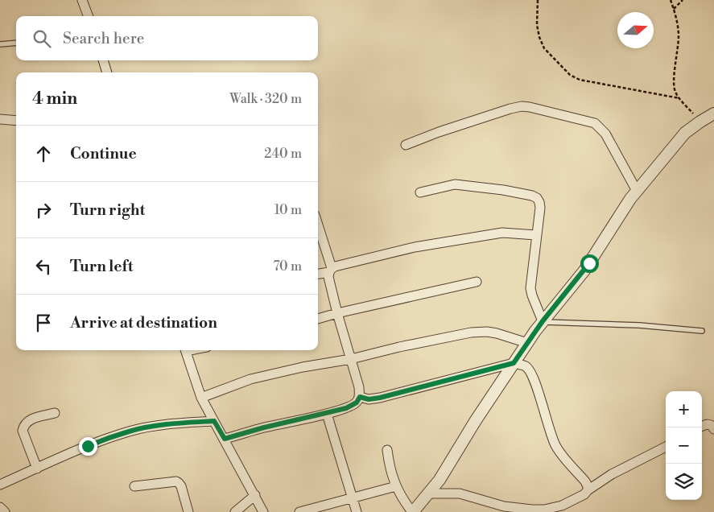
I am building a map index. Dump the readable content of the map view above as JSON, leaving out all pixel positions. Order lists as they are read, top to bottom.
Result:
{
  "north": "right",
  "page": {
    "search": "Search here",
    "heading": ["4 min", "Walk · 320 m"],
    "list": [
      ["Continue", "240 m"],
      ["Turn right", "10 m"],
      ["Turn left", "70 m"],
      "Arrive at destination"
    ],
    "map_buttons": ["+", "−"]
  }
}
